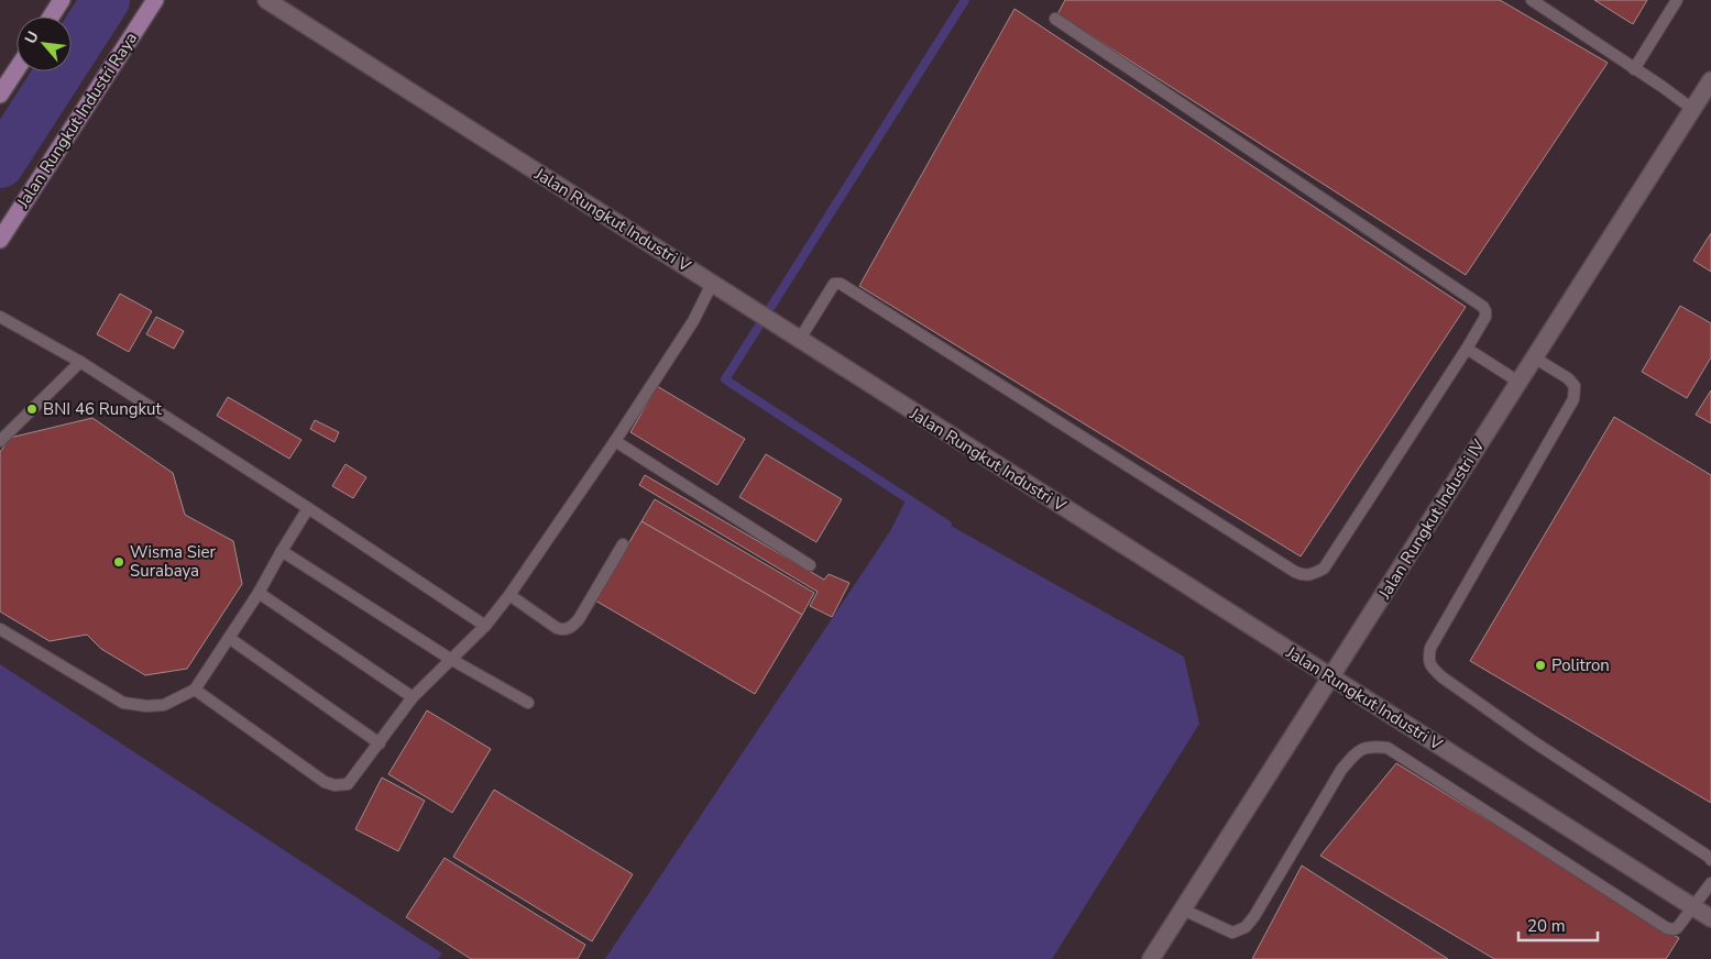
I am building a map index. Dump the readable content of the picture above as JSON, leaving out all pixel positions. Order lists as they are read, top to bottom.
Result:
{
  "streets": {
    "main road": ["Jalan Rungkut Industri Raya"],
    "street": ["Jalan Rungkut Industri V", "Jalan Rungkut Industri IV"]
  },
  "crossings": [
    ["Jalan Rungkut Industri V", "Jalan Rungkut Industri IV"]
  ],
  "places": ["BNI 46 Rungkut", "Wisma Sier Surabaya", "Politron"],
  "scale_bar": "20 m",
  "north": "top left"
}
